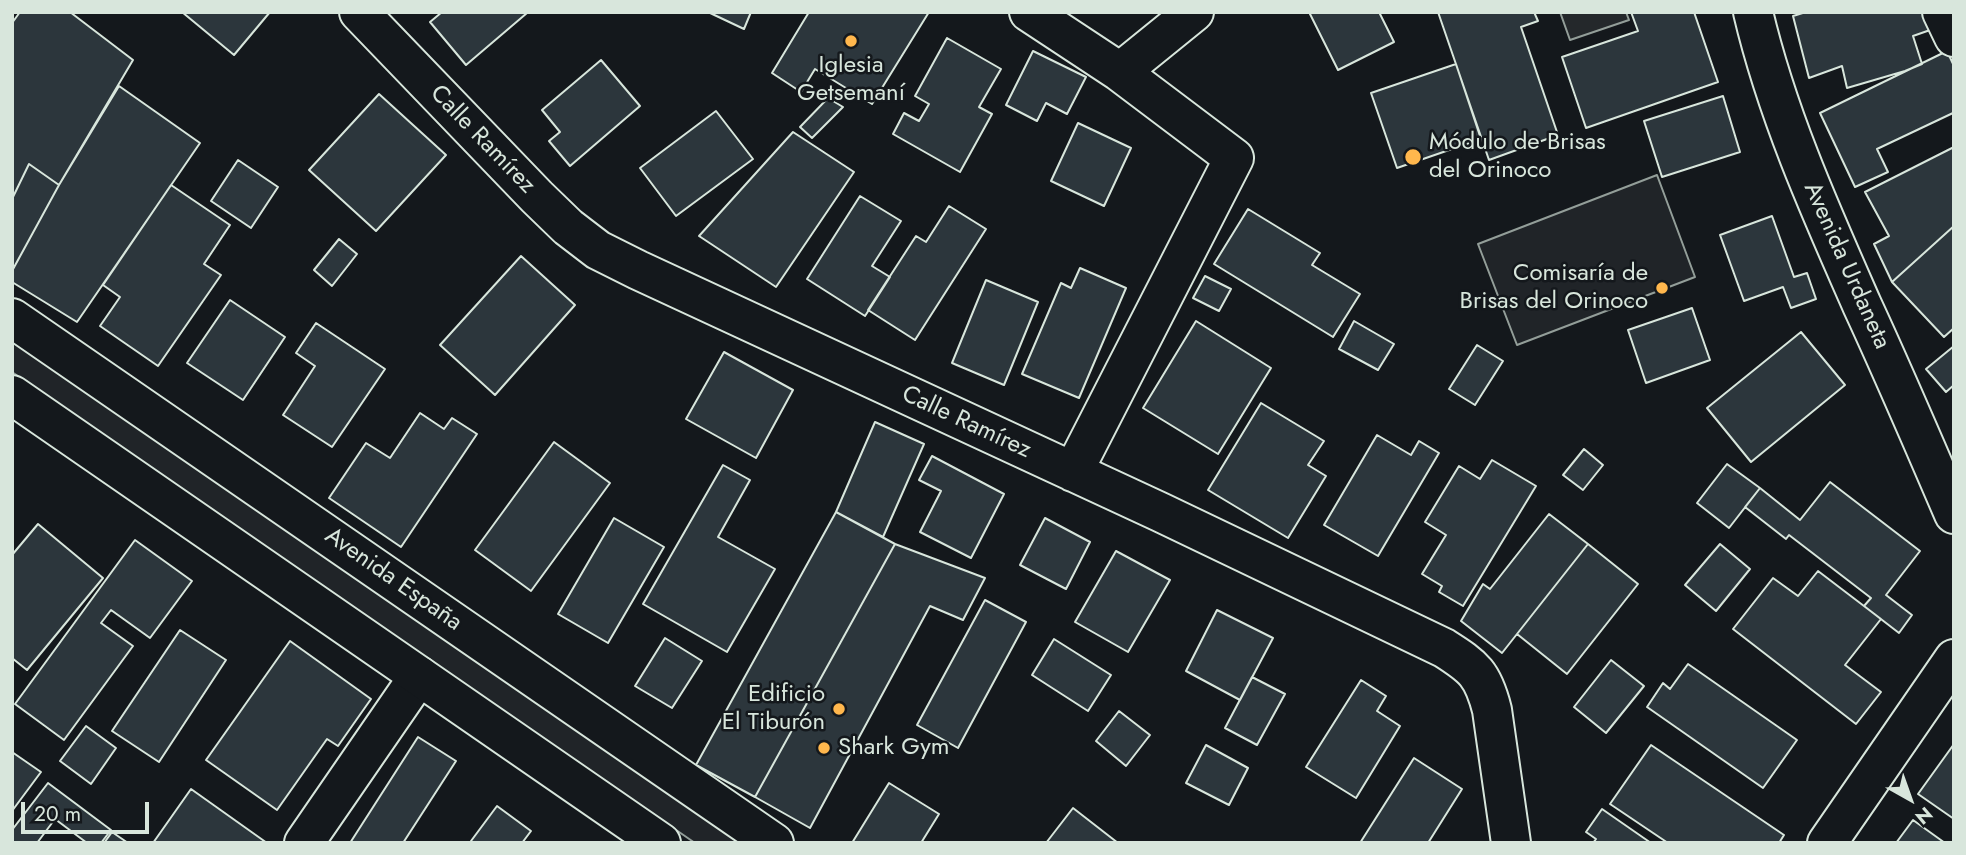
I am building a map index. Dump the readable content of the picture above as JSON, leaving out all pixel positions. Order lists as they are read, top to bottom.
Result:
{
  "streets": {
    "street": ["Calle Ramírez", "Avenida Urdaneta", "Avenida España"]
  },
  "places": [
    "Iglesia Getsemaní",
    "Módulo de Brisas del Orinoco",
    "Comisaría de Brisas del Orinoco",
    "Edificio El Tiburón",
    "Shark Gym"
  ],
  "scale_bar": "20 m",
  "north": "bottom right"
}
